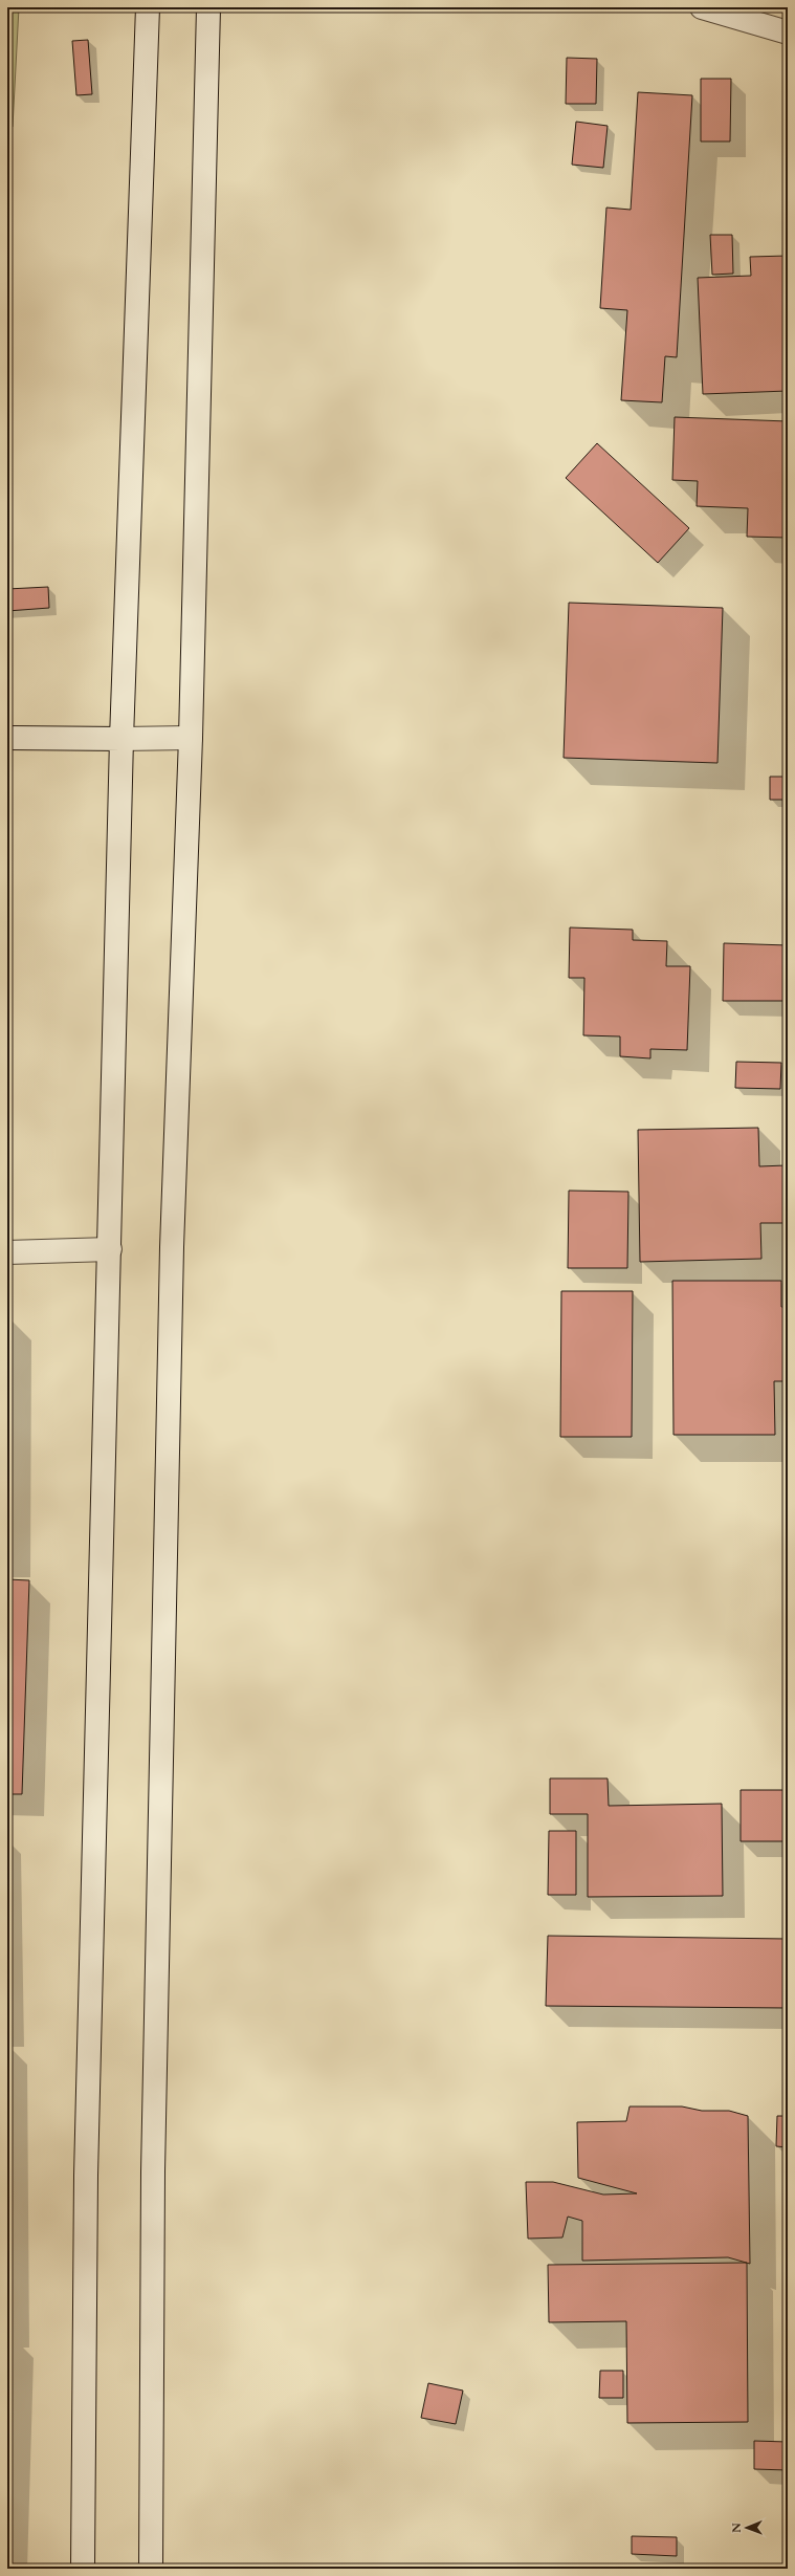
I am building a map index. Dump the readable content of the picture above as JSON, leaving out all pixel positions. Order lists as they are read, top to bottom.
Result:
{
  "north": "left"
}
